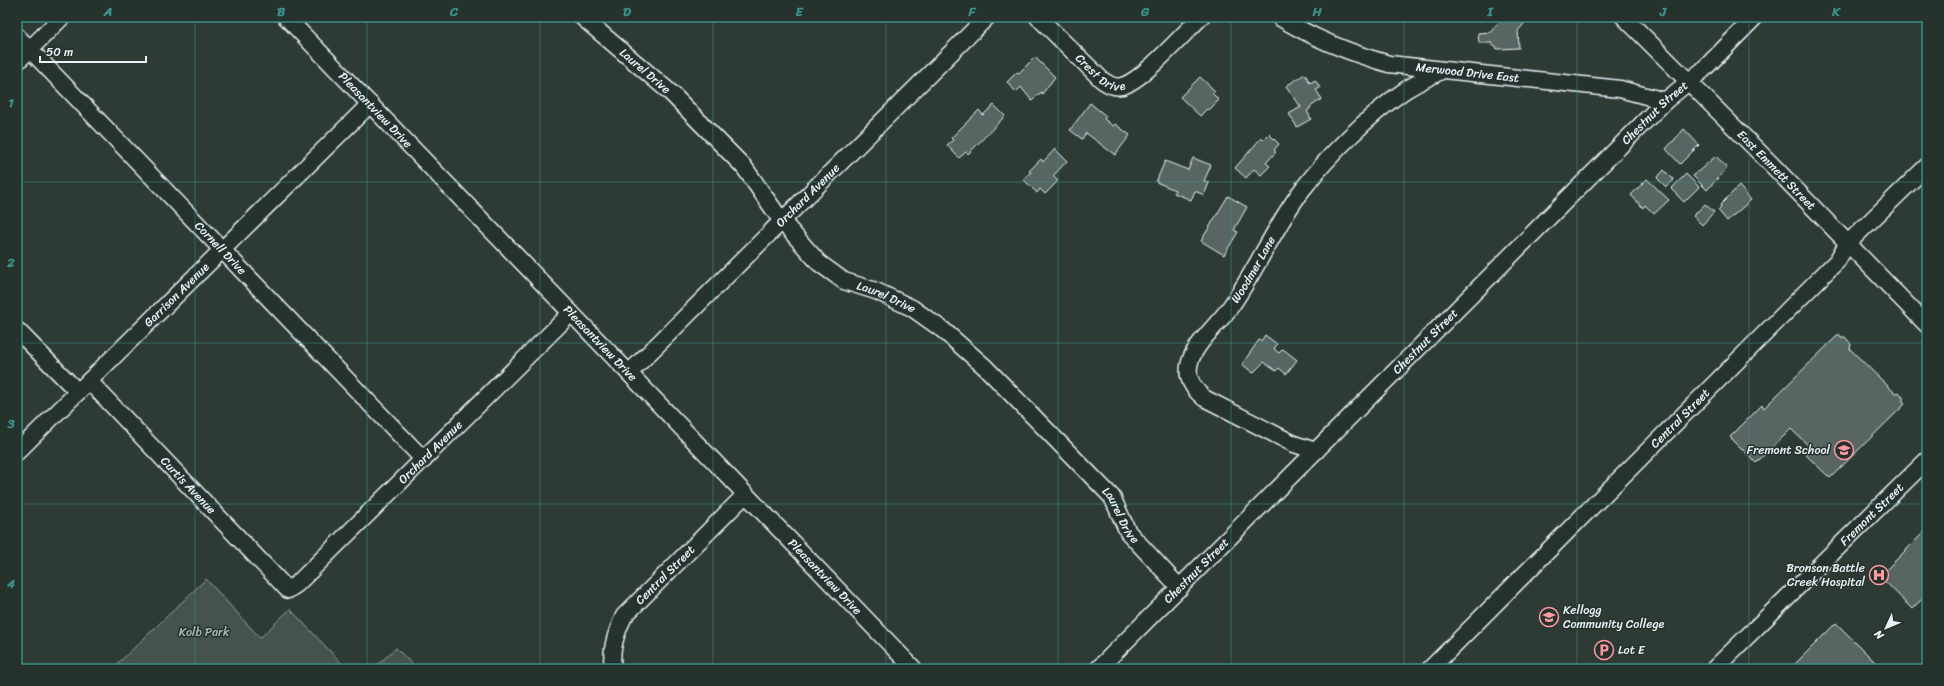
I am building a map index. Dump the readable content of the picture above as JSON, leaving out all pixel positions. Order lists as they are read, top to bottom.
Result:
{
  "streets": {
    "street": [
      "Crest Drive",
      "Laurel Drive",
      "Merwood Drive East",
      "Pleasantview Drive",
      "Chestnut Street",
      "East Emmett Street",
      "Orchard Avenue",
      "Cornell Drive",
      "Woodmer Lane",
      "Garrison Avenue",
      "Central Street",
      "Curtis Avenue",
      "Fremont Street"
    ]
  },
  "crossings": [
    ["Laurel Drive", "Chestnut Street"],
    ["Laurel Drive", "Orchard Avenue"],
    ["Merwood Drive East", "Chestnut Street"],
    ["Merwood Drive East", "Woodmer Lane"],
    ["Pleasantview Drive", "Orchard Avenue"],
    ["Pleasantview Drive", "Garrison Avenue"],
    ["Pleasantview Drive", "Central Street"],
    ["Chestnut Street", "East Emmett Street"],
    ["Chestnut Street", "Woodmer Lane"],
    ["East Emmett Street", "Central Street"],
    ["Orchard Avenue", "Cornell Drive"],
    ["Orchard Avenue", "Curtis Avenue"],
    ["Cornell Drive", "Garrison Avenue"],
    ["Garrison Avenue", "Curtis Avenue"]
  ],
  "parks": ["Kolb Park"],
  "places": {
    "school or university": ["Fremont School", "Kellogg Community College"],
    "hospital": ["Bronson Battle Creek Hospital"],
    "parking": ["Lot E"]
  },
  "scale_bar": "50 m",
  "north": "bottom left",
  "grid": {
    "columns": [
      "A",
      "B",
      "C",
      "D",
      "E",
      "F",
      "G",
      "H",
      "I",
      "J",
      "K"
    ],
    "rows": [
      "1",
      "2",
      "3",
      "4"
    ]
  }
}
